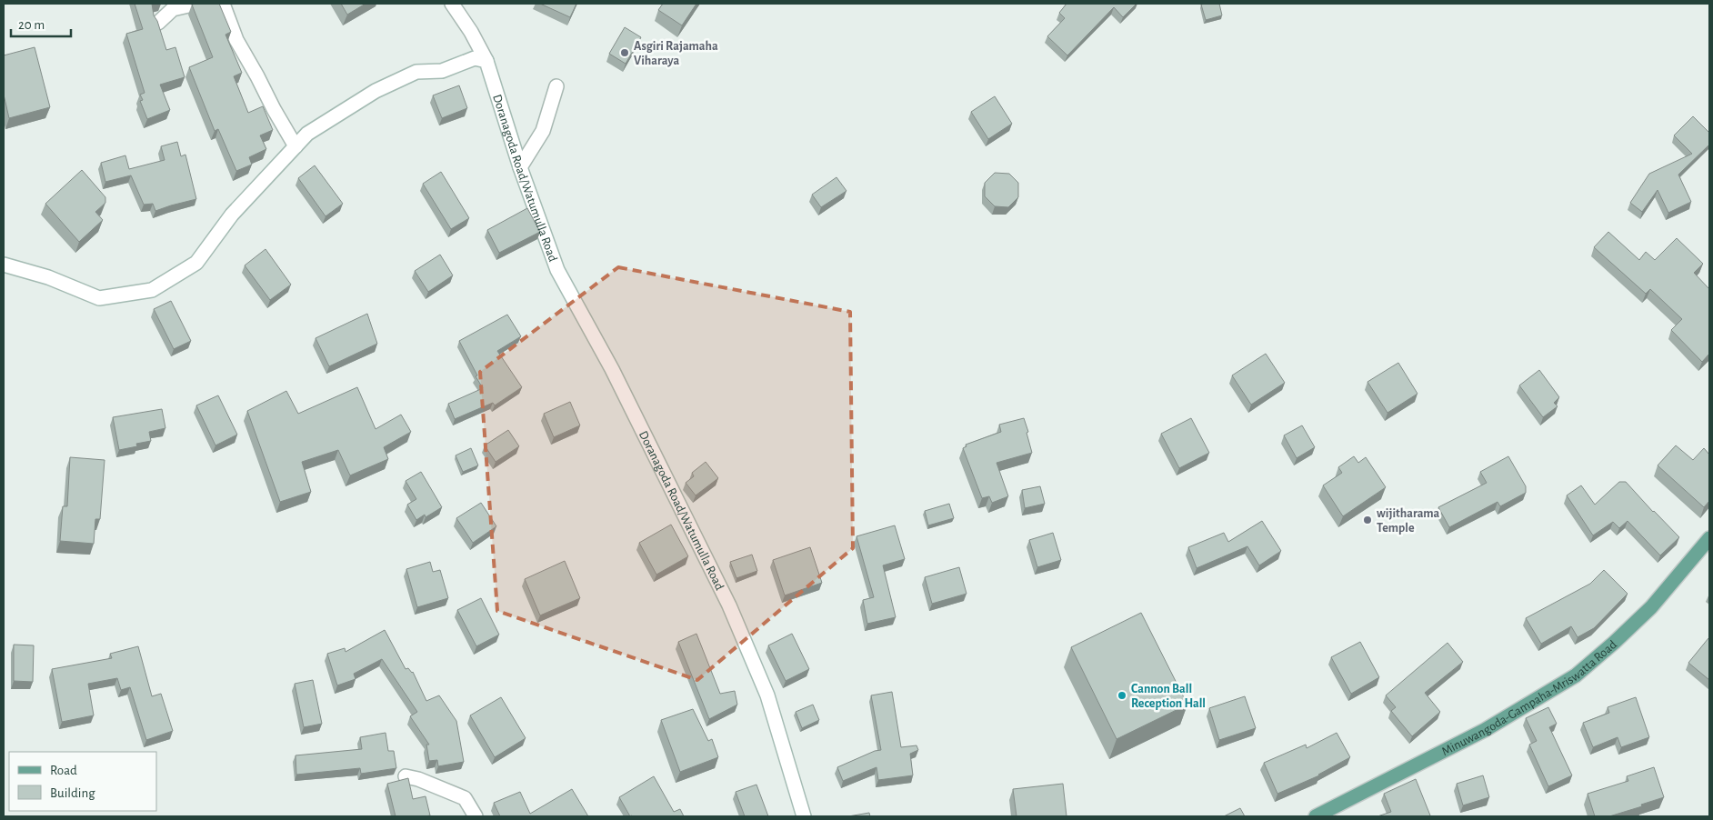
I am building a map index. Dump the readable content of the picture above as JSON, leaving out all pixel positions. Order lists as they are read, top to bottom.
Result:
{
  "streets": {
    "main road": ["Minuwangoda-Gampaha-Mriswatta Road"],
    "street": ["Doranagoda Road/Watumulla Road"]
  },
  "places": ["Asgiri Rajamaha Viharaya", "wijitharama Temple", "Cannon Ball Reception Hall"],
  "legend": ["Road", "Building"],
  "scale_bar": "20 m"
}
